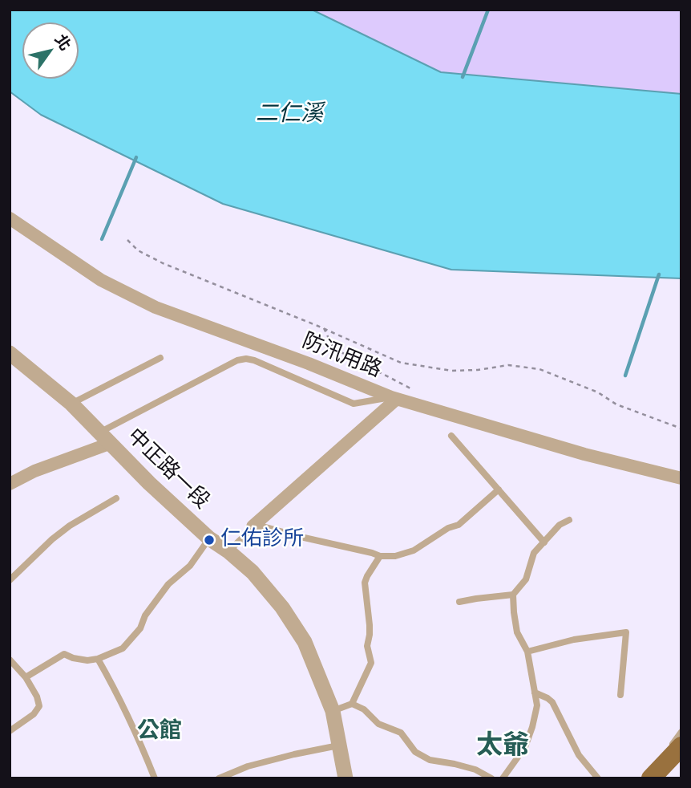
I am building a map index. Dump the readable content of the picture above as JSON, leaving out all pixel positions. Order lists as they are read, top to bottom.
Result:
{
  "streets": {
    "street": ["防汛用路", "中正路一段"]
  },
  "districts": ["公館", "太爺"],
  "water": ["二仁溪"],
  "places": ["仁佑診所"],
  "north": "top right"
}
